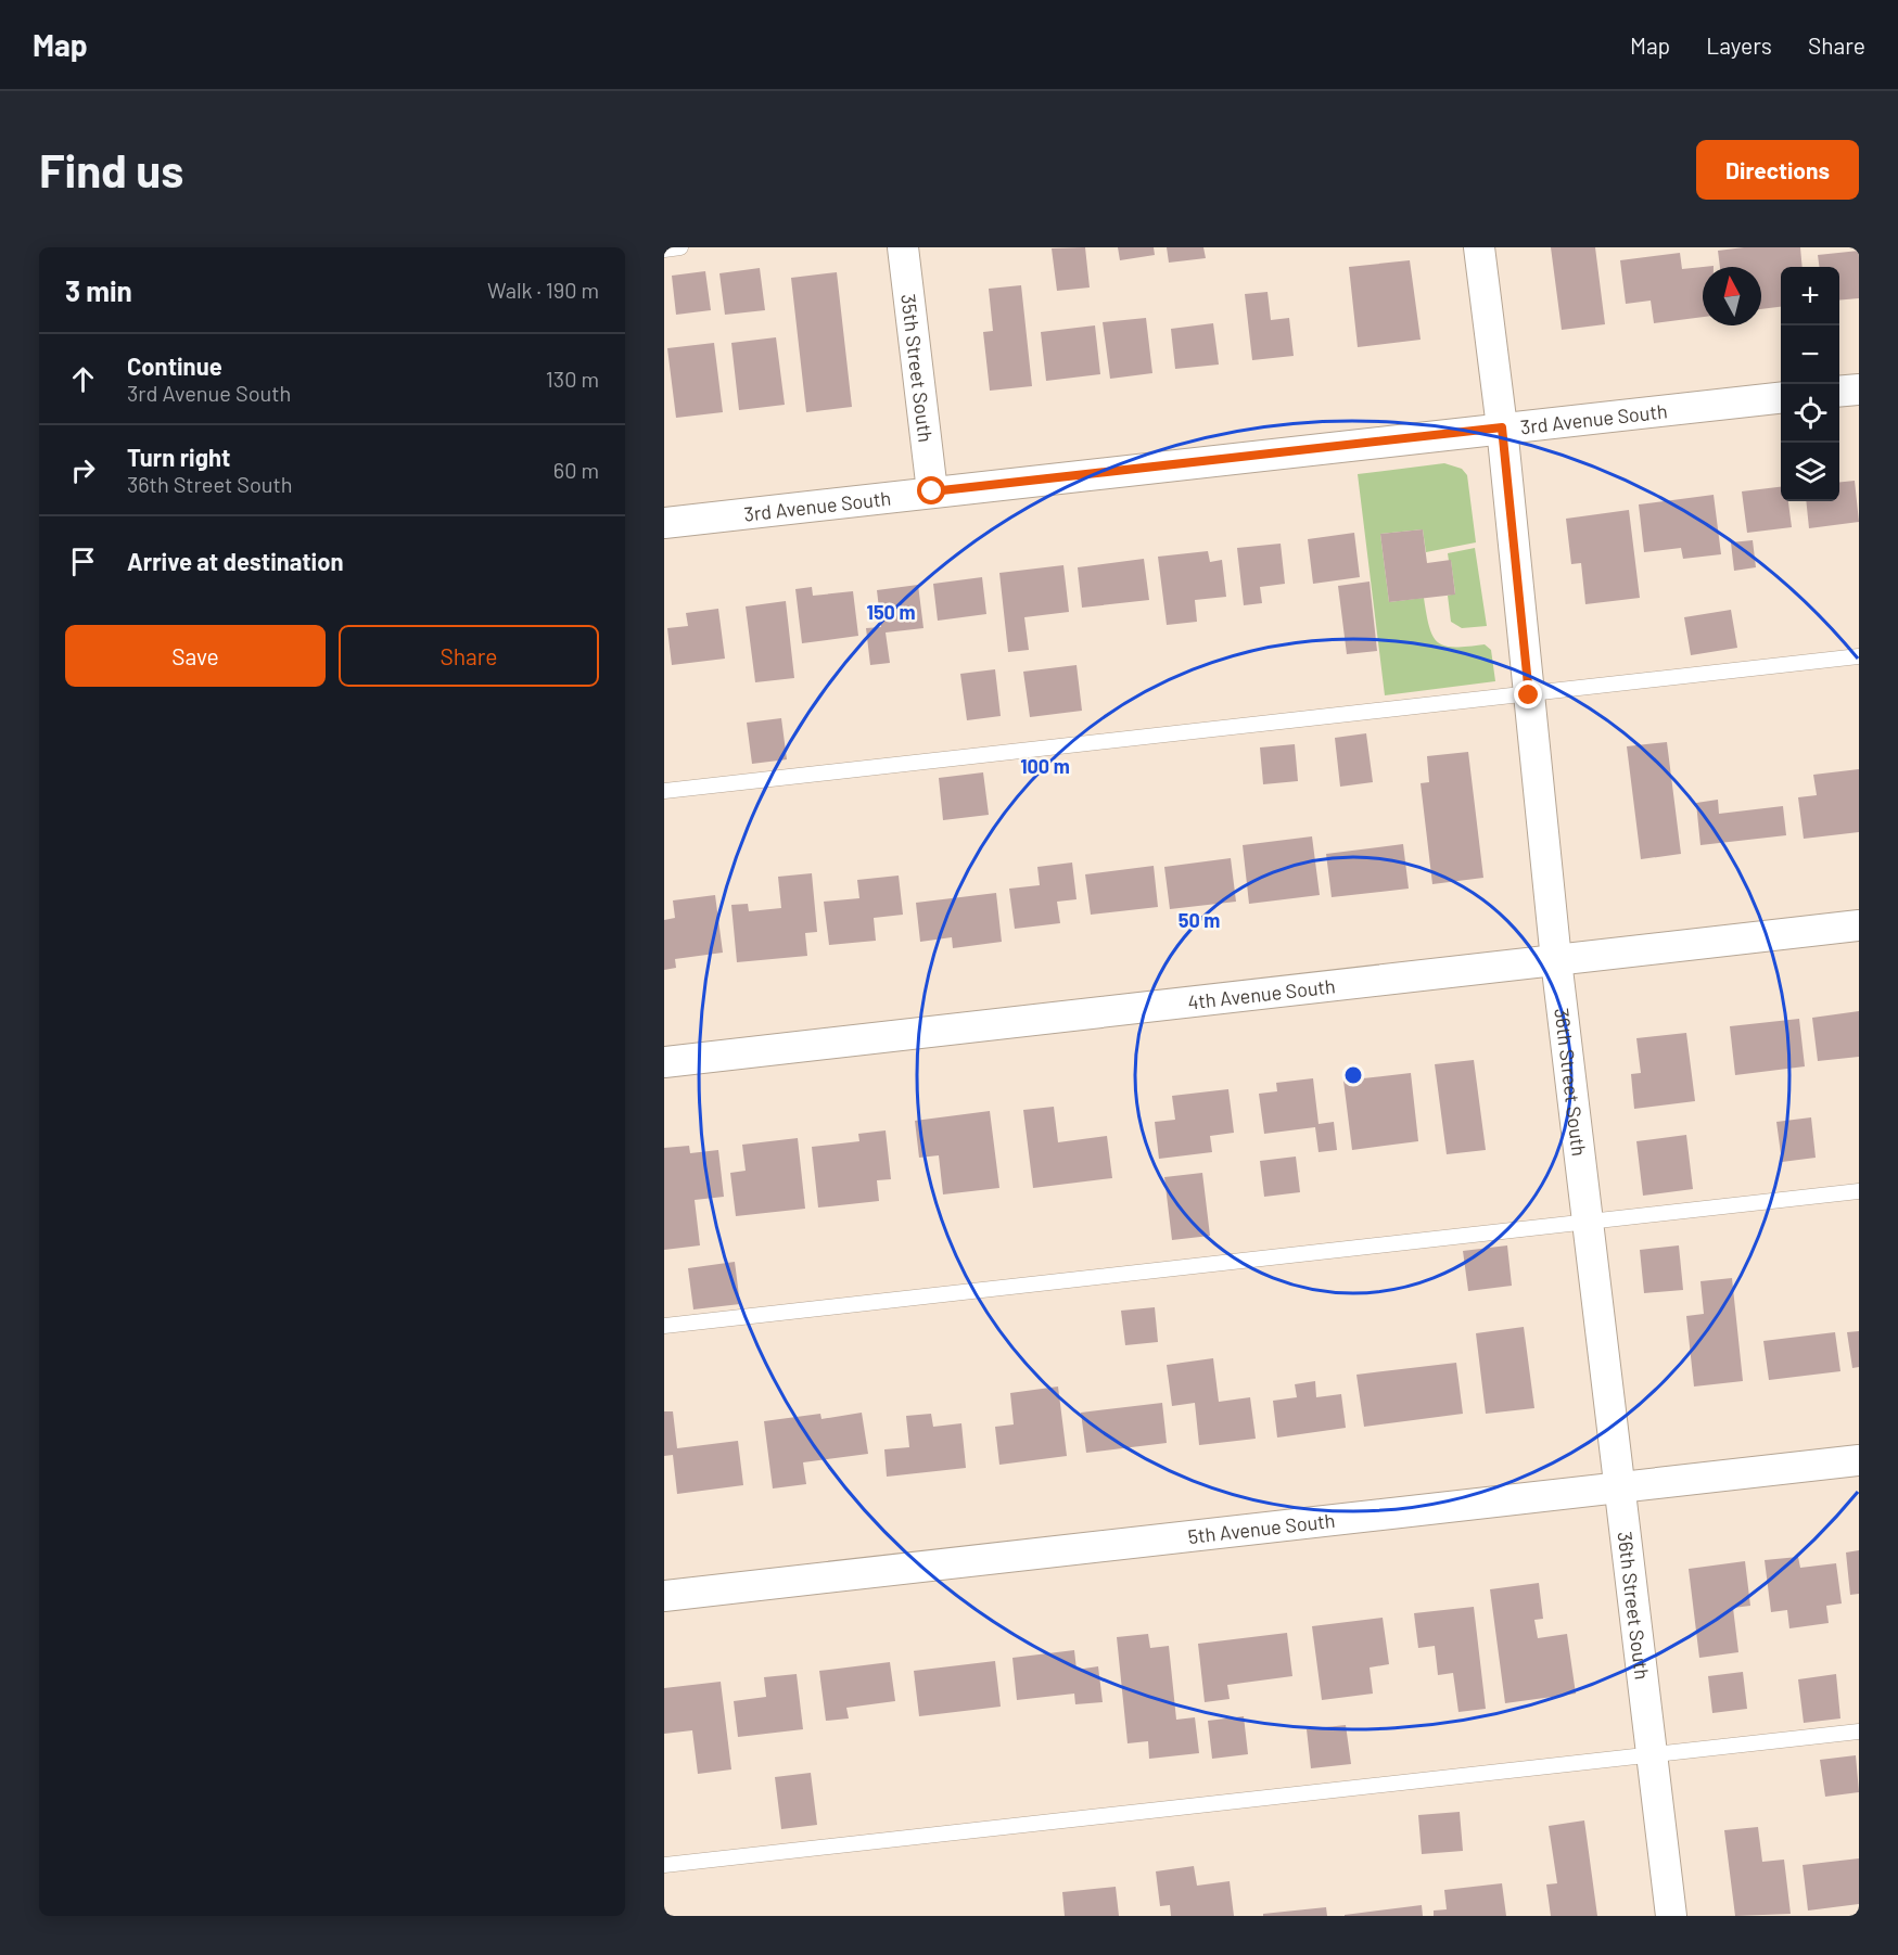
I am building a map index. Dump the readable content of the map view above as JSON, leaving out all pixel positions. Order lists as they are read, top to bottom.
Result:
{
  "streets": {
    "street": [
      "35th Street South",
      "3rd Avenue South",
      "4th Avenue South",
      "36th Street South",
      "5th Avenue South"
    ]
  },
  "crossings": [
    ["35th Street South", "3rd Avenue South"],
    ["3rd Avenue South", "36th Street South"],
    ["4th Avenue South", "36th Street South"],
    ["36th Street South", "5th Avenue South"]
  ],
  "north": "top",
  "page": {
    "header": "Map",
    "nav": ["Map", "Layers", "Share"],
    "buttons": [
      "Directions",
      ["Save", "Share"]
    ],
    "title": "Find us",
    "heading": ["3 min", "Walk · 190 m"],
    "map_buttons": ["+", "−"],
    "list": [
      ["Continue", "3rd Avenue South", "130 m"],
      ["Turn right", "36th Street South", "60 m"],
      "Arrive at destination"
    ]
  },
  "rings": ["150 m", "100 m", "50 m"]
}
